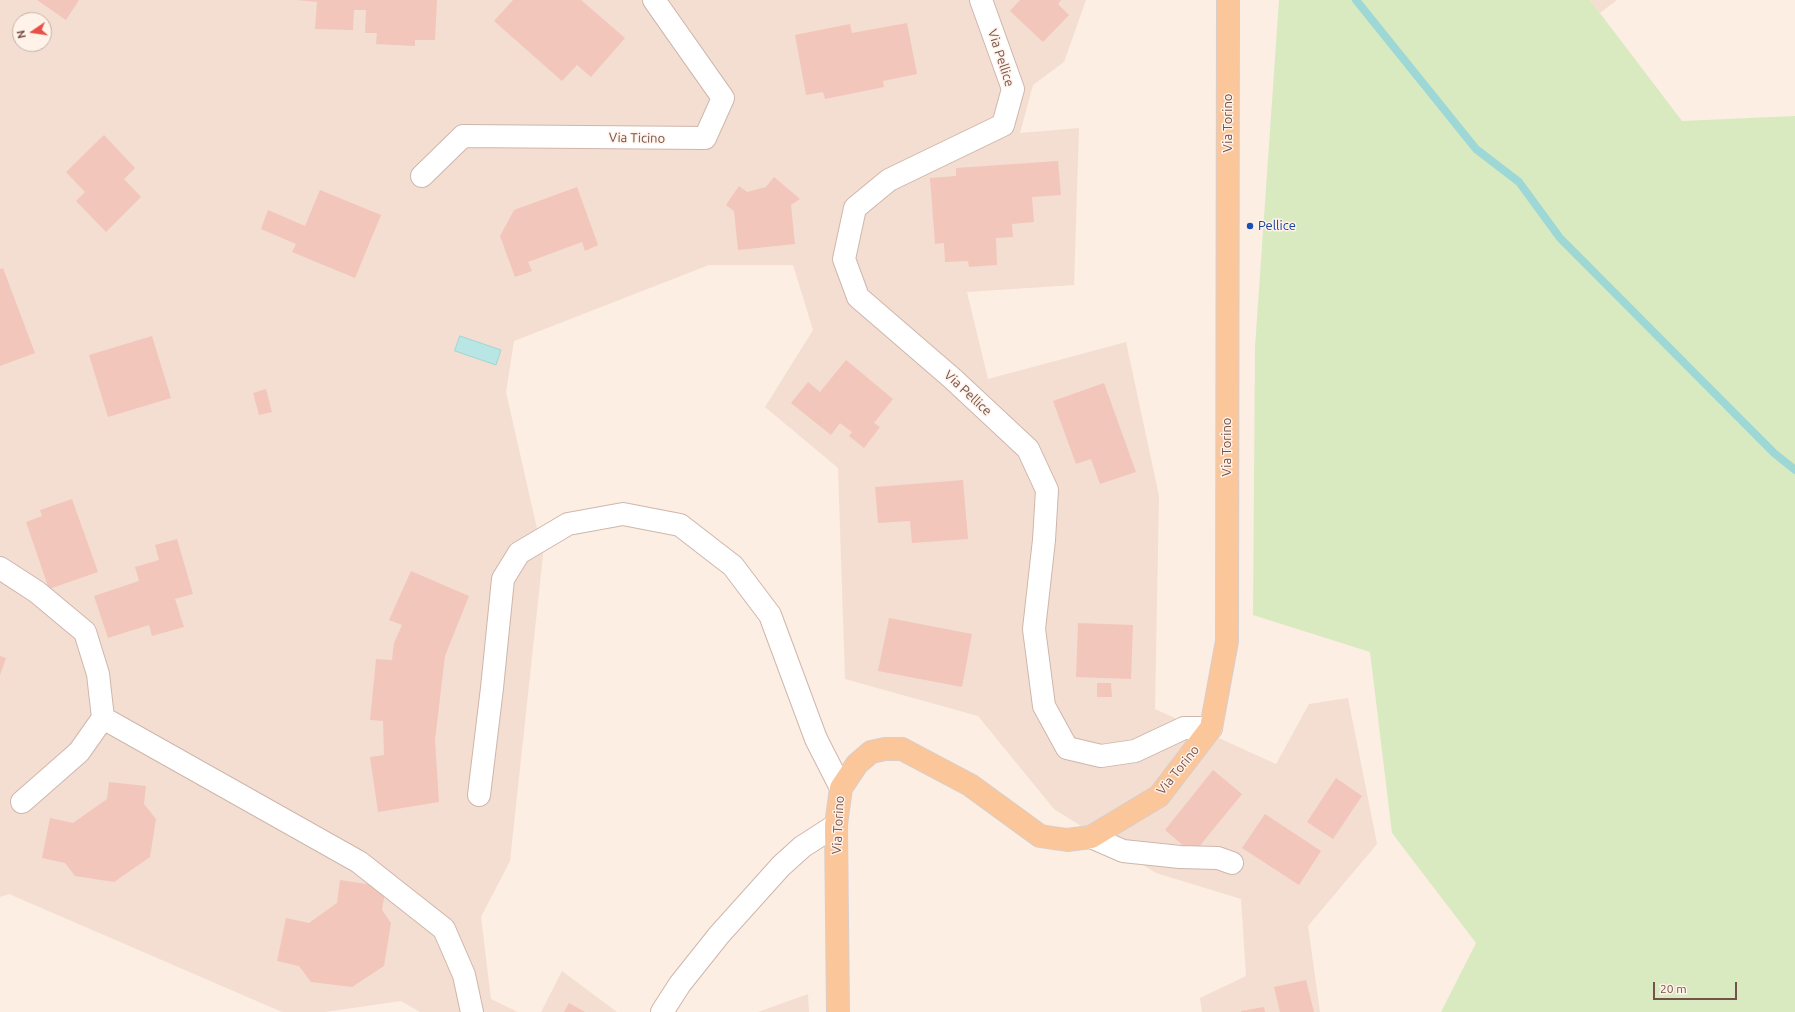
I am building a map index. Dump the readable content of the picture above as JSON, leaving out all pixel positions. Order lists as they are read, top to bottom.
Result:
{
  "streets": {
    "main road": ["Via Torino"],
    "street": ["Via Pellice", "Via Ticino"]
  },
  "crossings": [
    ["Via Pellice", "Via Torino"]
  ],
  "places": ["Pellice"],
  "scale_bar": "20 m",
  "north": "left"
}
